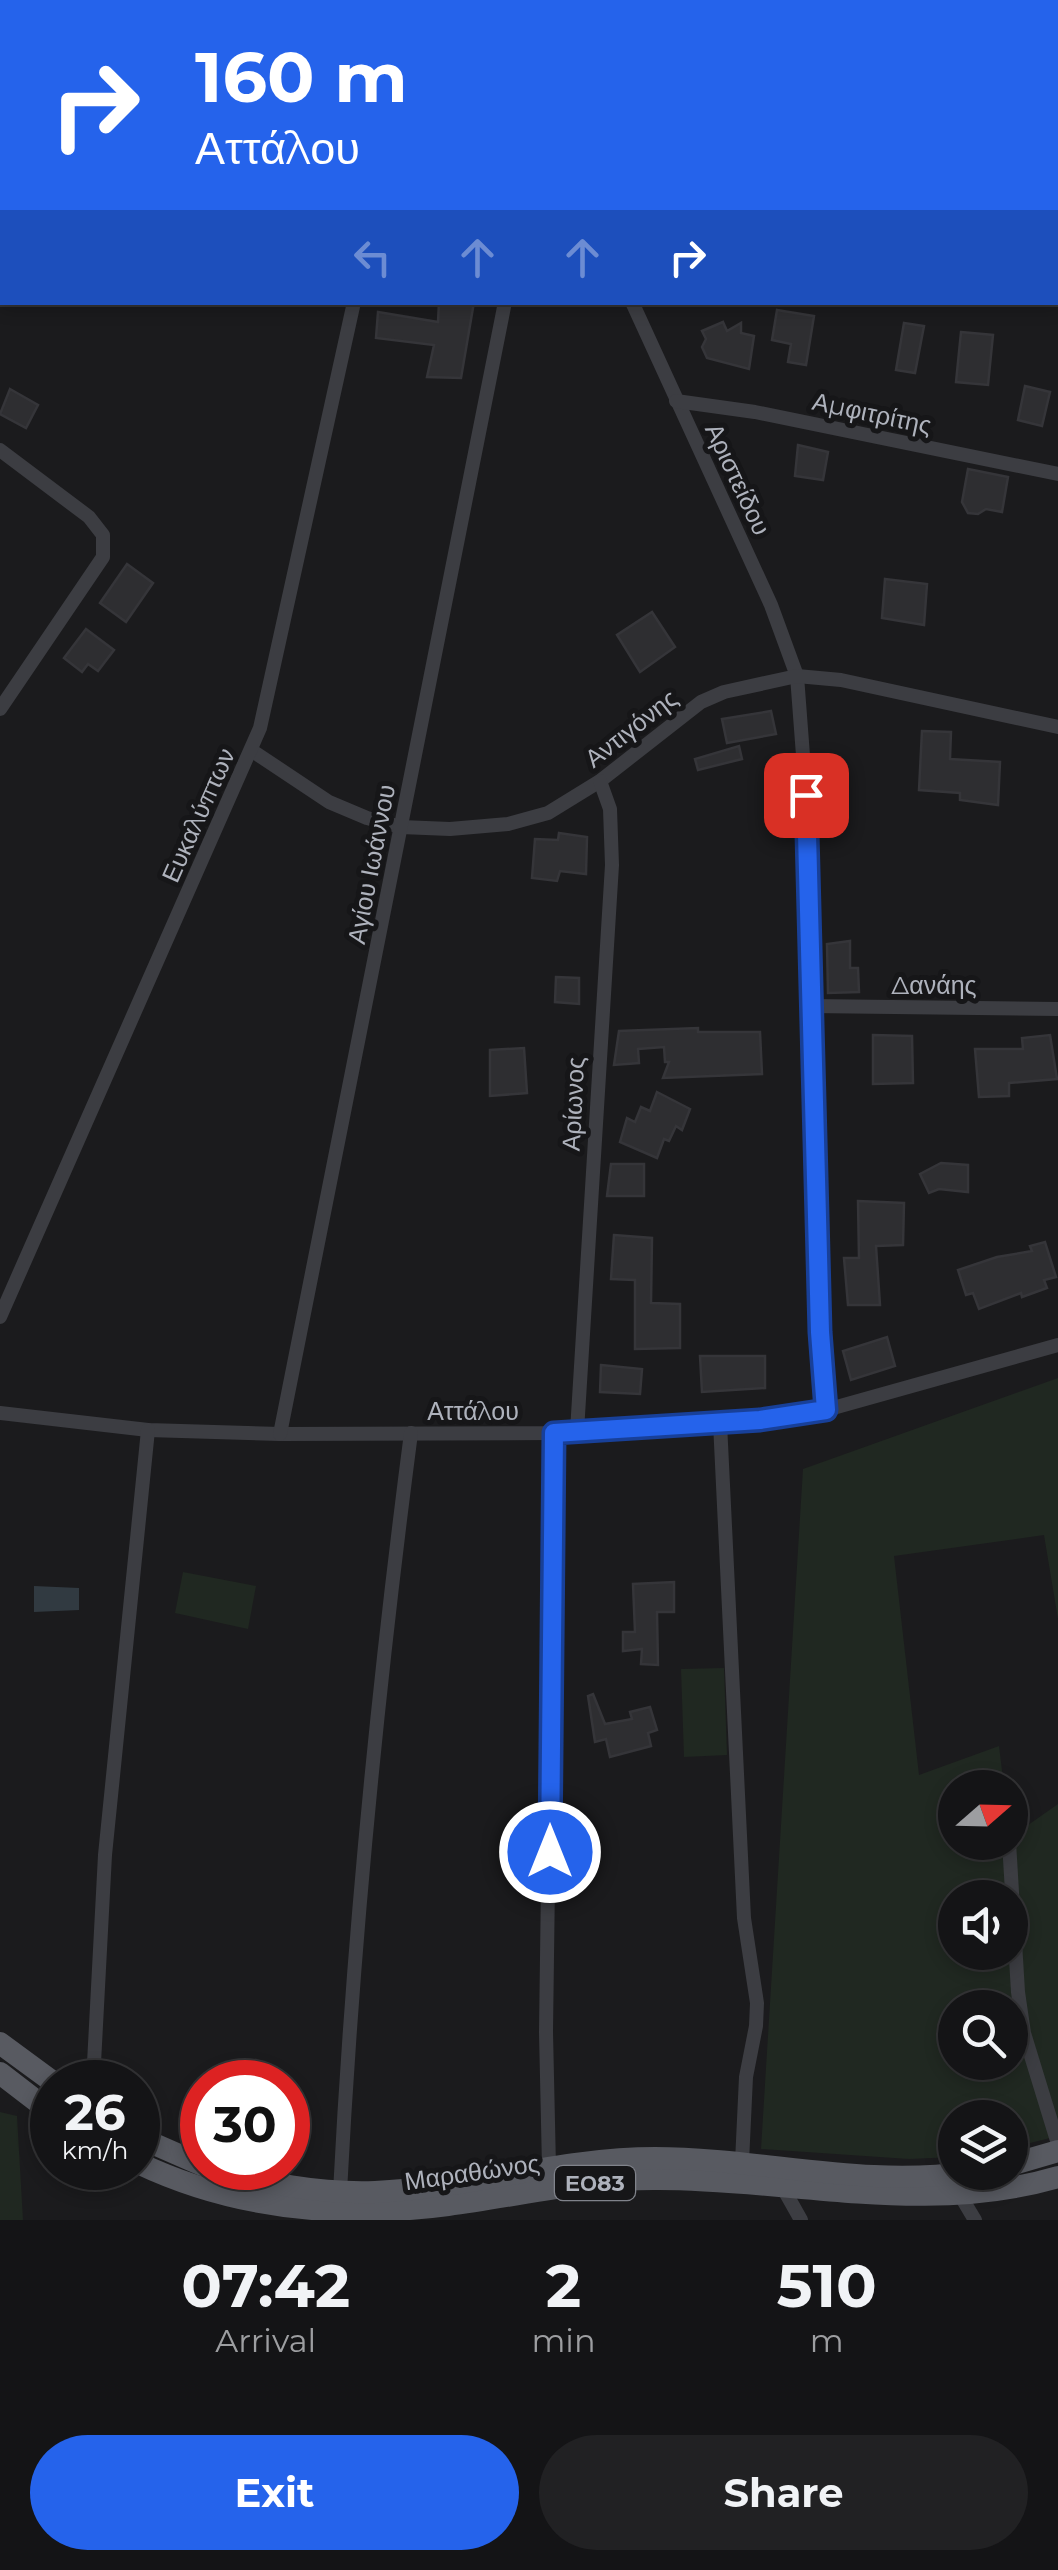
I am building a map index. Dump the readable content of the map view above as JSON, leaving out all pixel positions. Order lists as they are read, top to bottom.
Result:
{
  "streets": {
    "main road": ["Μαραθώνος", "ΕΟ83"],
    "street": [
      "Αμφιτρίτης",
      "Αριστείδου",
      "Αντιγόνης",
      "Ευκαλύπτων",
      "Αγίου Ιωάννου",
      "Δανάης",
      "Αρίωνος",
      "Αττάλου"
    ]
  },
  "crossings": [
    ["Αμφιτρίτης", "Αριστείδου"],
    ["Αριστείδου", "Αντιγόνης"],
    ["Αριστείδου", "Δανάης"],
    ["Αριστείδου", "Αττάλου"],
    ["Αντιγόνης", "Ευκαλύπτων"],
    ["Αντιγόνης", "Αγίου Ιωάννου"],
    ["Αντιγόνης", "Αρίωνος"],
    ["Αγίου Ιωάννου", "Αττάλου"],
    ["Αρίωνος", "Αττάλου"]
  ],
  "north": "right",
  "page": {
    "turn": ["160 m", "Αττάλου"],
    "speed": "26 km/h",
    "limit": "30",
    "eta": [
      "07:42",
      "Arrival",
      "2",
      "min",
      "510",
      "m"
    ],
    "buttons": ["Exit", "Share"]
  }
}
